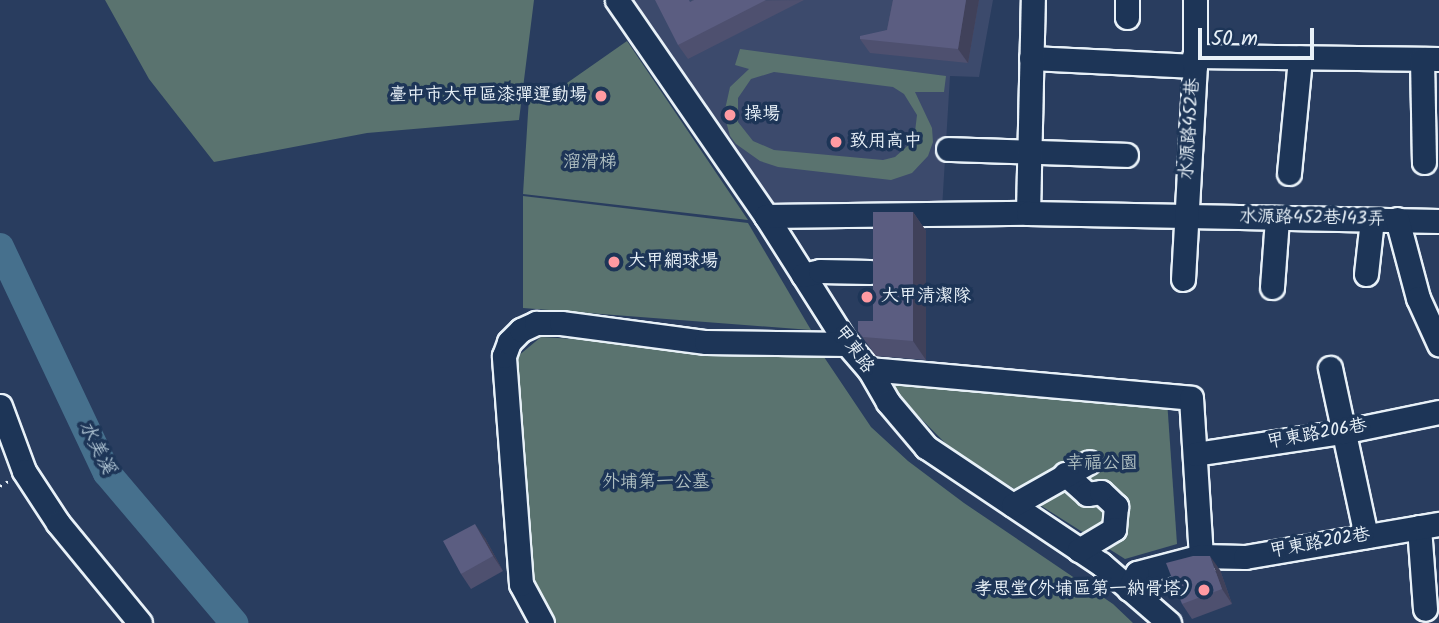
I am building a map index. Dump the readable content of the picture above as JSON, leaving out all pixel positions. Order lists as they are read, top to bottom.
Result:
{
  "streets": {
    "street": [
      "水源路452巷",
      "水源路452巷143弄",
      "甲東路",
      "甲東路206巷",
      "甲東路202巷"
    ]
  },
  "crossings": [
    ["水源路452巷", "水源路452巷143弄"],
    ["水源路452巷143弄", "甲東路"],
    ["甲東路", "甲東路202巷"]
  ],
  "water": ["水美溪"],
  "parks": ["溜滑梯", "幸福公園", "外埔第一公墓"],
  "places": [
    "臺中市大甲區漆彈運動場",
    "操場",
    "致用高中",
    "大甲網球場",
    "大甲清潔隊",
    "孝思堂(外埔區第一納骨塔)"
  ],
  "scale_bar": "50 m"
}
